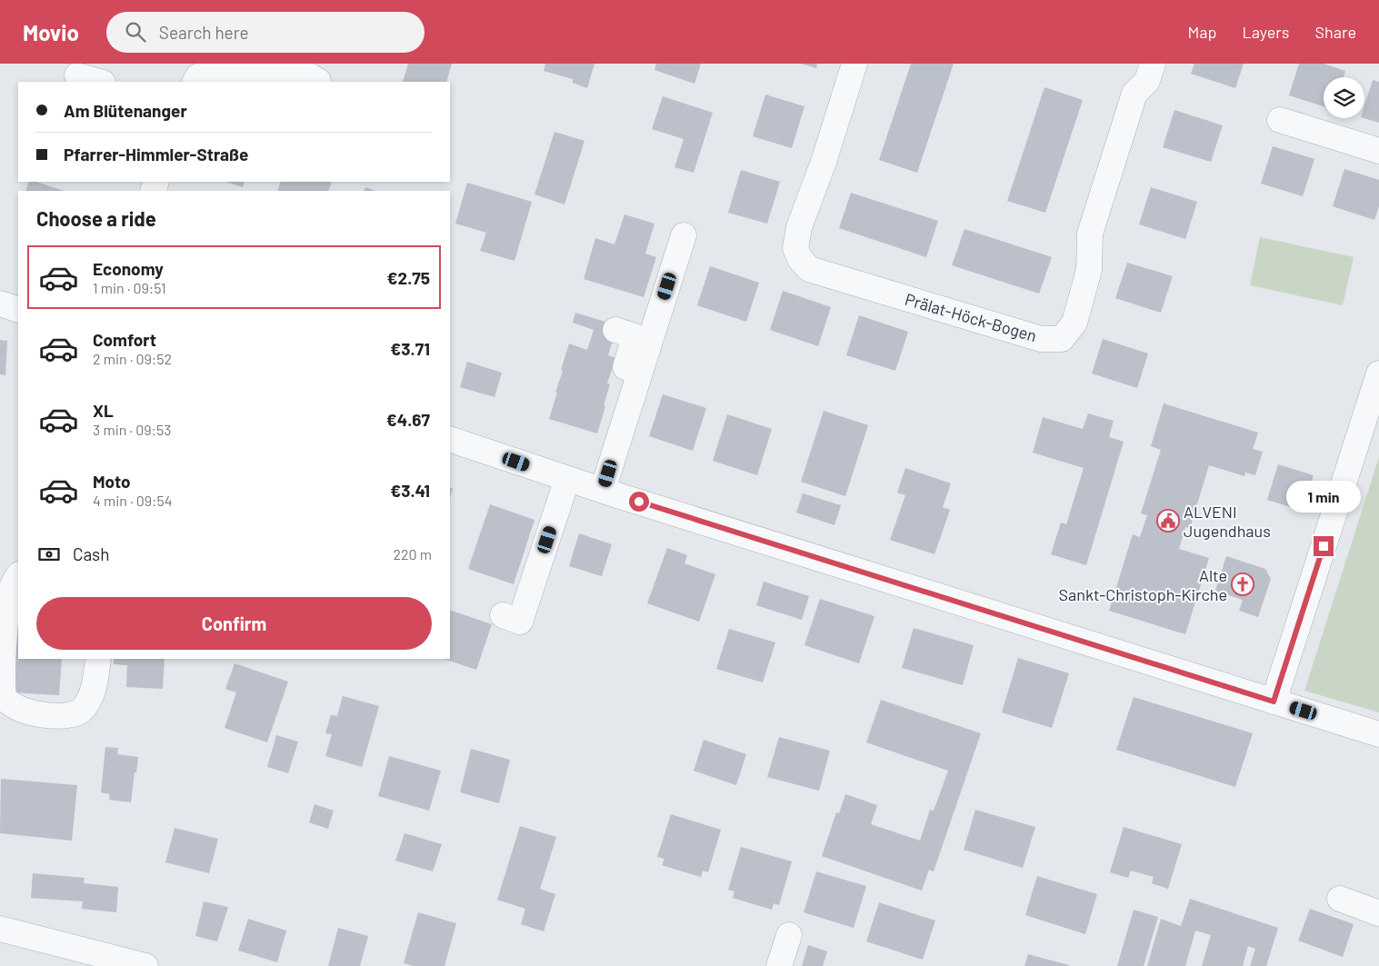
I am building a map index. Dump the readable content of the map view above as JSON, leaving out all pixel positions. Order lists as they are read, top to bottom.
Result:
{
  "streets": {
    "street": ["Prälat-Höck-Bogen"]
  },
  "places": {
    "public building": ["ALVENI Jugendhaus"],
    "church": ["Alte Sankt-Christoph-Kirche"]
  },
  "page": {
    "header": "Movio",
    "search": "Search here",
    "nav": ["Map", "Layers", "Share"],
    "banner": ["Am Blütenanger", "Pfarrer-Himmler-Straße"],
    "heading": "Choose a ride",
    "list": [
      {
        "name": "Economy",
        "note": "1 min · 09:51",
        "value": "€2.75"
      },
      {
        "name": "Comfort",
        "note": "2 min · 09:52",
        "value": "€3.71"
      },
      {
        "name": "XL",
        "note": "3 min · 09:53",
        "value": "€4.67"
      },
      {
        "name": "Moto",
        "note": "4 min · 09:54",
        "value": "€3.41"
      }
    ],
    "bubble": "1 min",
    "pay": ["Cash", "220 m"],
    "buttons": "Confirm"
  }
}
